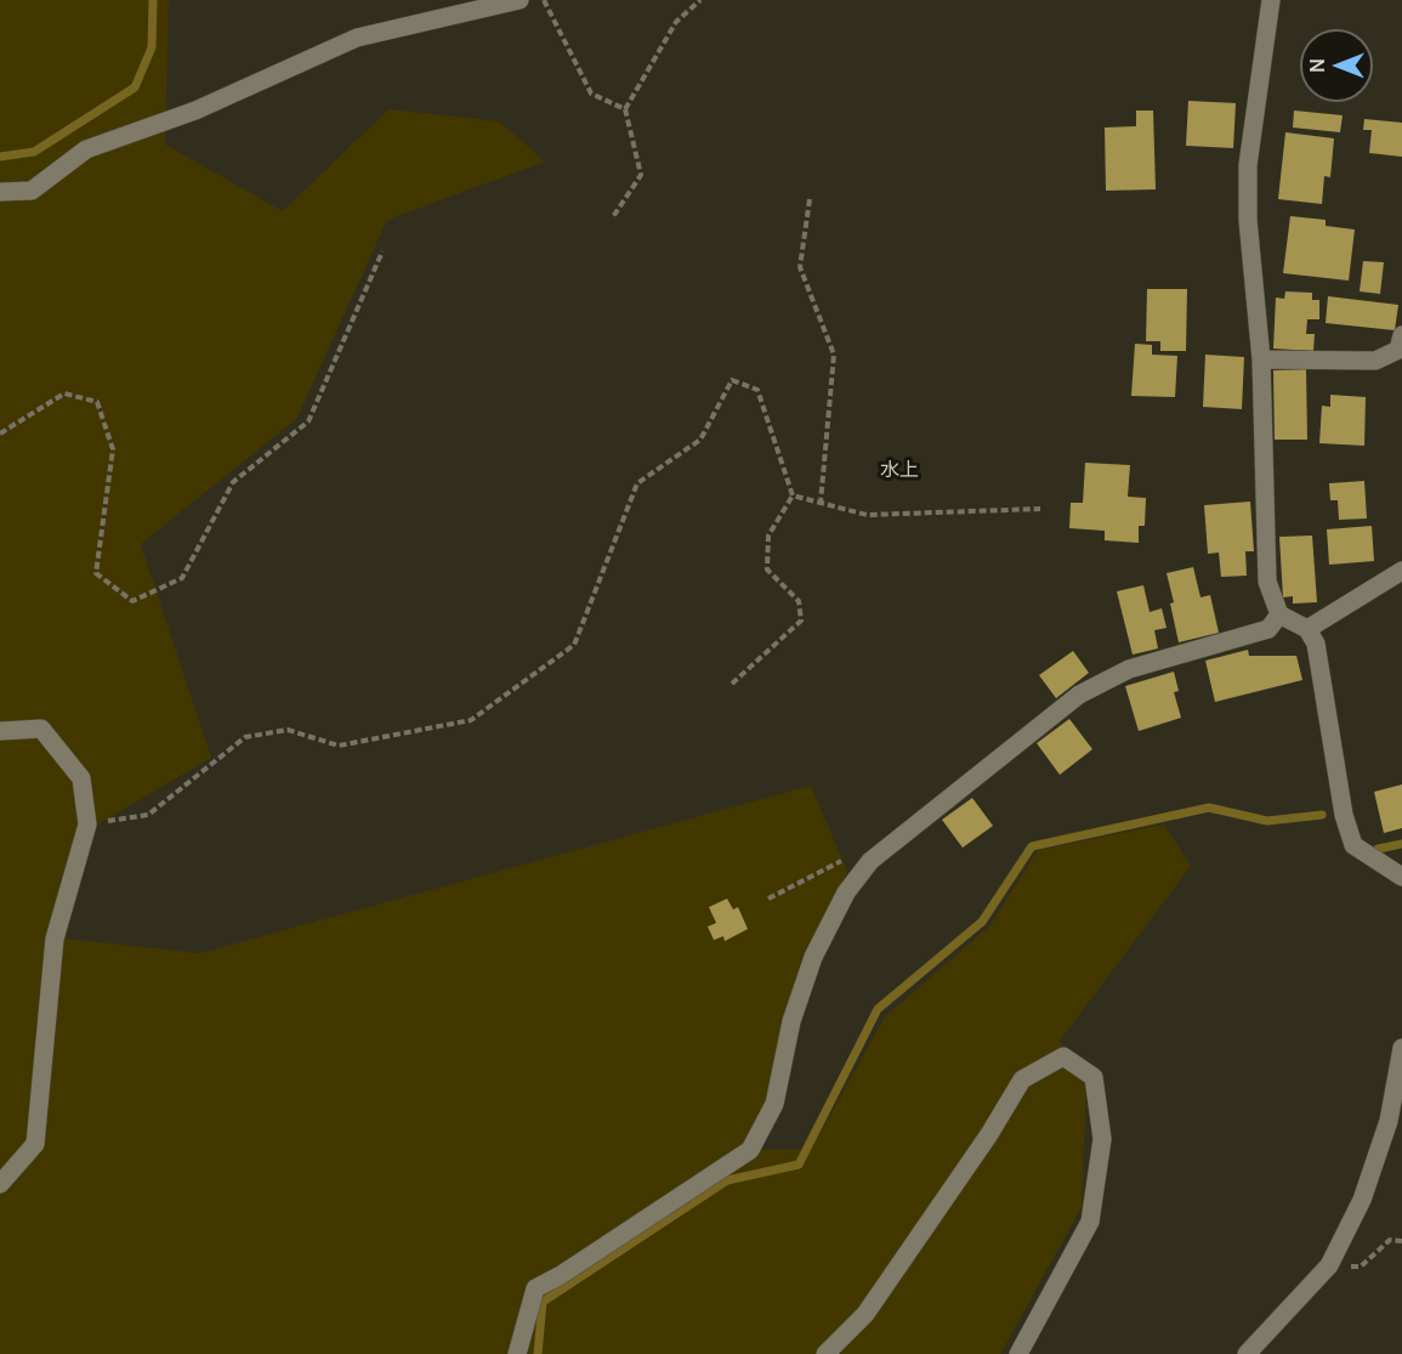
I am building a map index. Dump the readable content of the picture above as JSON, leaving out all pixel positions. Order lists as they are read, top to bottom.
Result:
{
  "districts": ["水上"],
  "north": "left"
}
